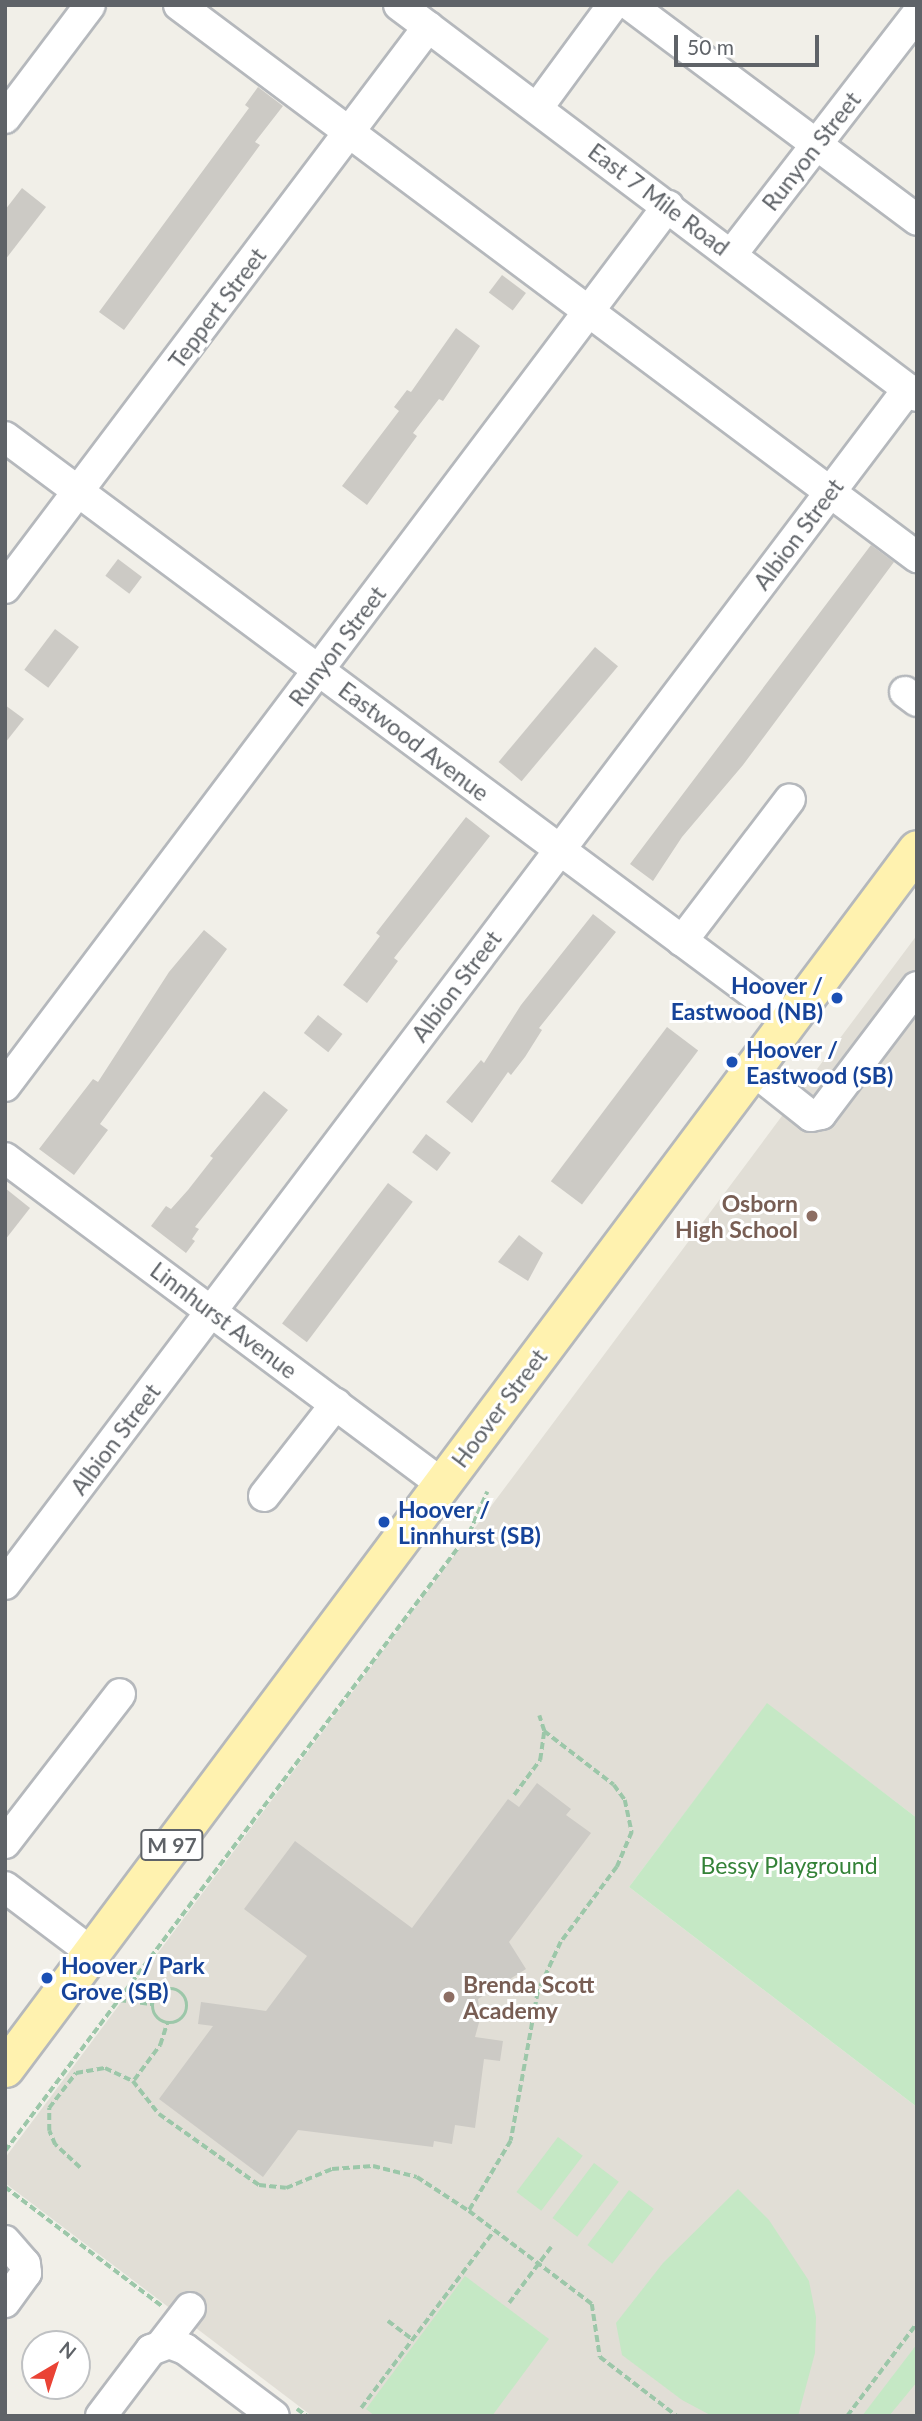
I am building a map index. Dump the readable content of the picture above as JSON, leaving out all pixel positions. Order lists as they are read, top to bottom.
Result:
{
  "streets": {
    "main road": ["Hoover Street", "M 97"],
    "street": [
      "Runyon Street",
      "East 7 Mile Road",
      "Teppert Street",
      "Albion Street",
      "Eastwood Avenue",
      "Linnhurst Avenue"
    ]
  },
  "crossings": [
    ["Runyon Street", "East 7 Mile Road"],
    ["Runyon Street", "Eastwood Avenue"],
    ["East 7 Mile Road", "Teppert Street"],
    ["East 7 Mile Road", "Albion Street"],
    ["Teppert Street", "Eastwood Avenue"],
    ["Albion Street", "Eastwood Avenue"],
    ["Albion Street", "Linnhurst Avenue"],
    ["Eastwood Avenue", "Hoover Street"],
    ["Linnhurst Avenue", "Hoover Street"]
  ],
  "parks": ["Bessy Playground"],
  "places": [
    "Hoover / Eastwood (NB)",
    "Hoover / Eastwood (SB)",
    "Osborn High School",
    "Hoover / Linnhurst (SB)",
    "Hoover / Park Grove (SB)",
    "Brenda Scott Academy"
  ],
  "scale_bar": "50 m",
  "north": "top right"
}
